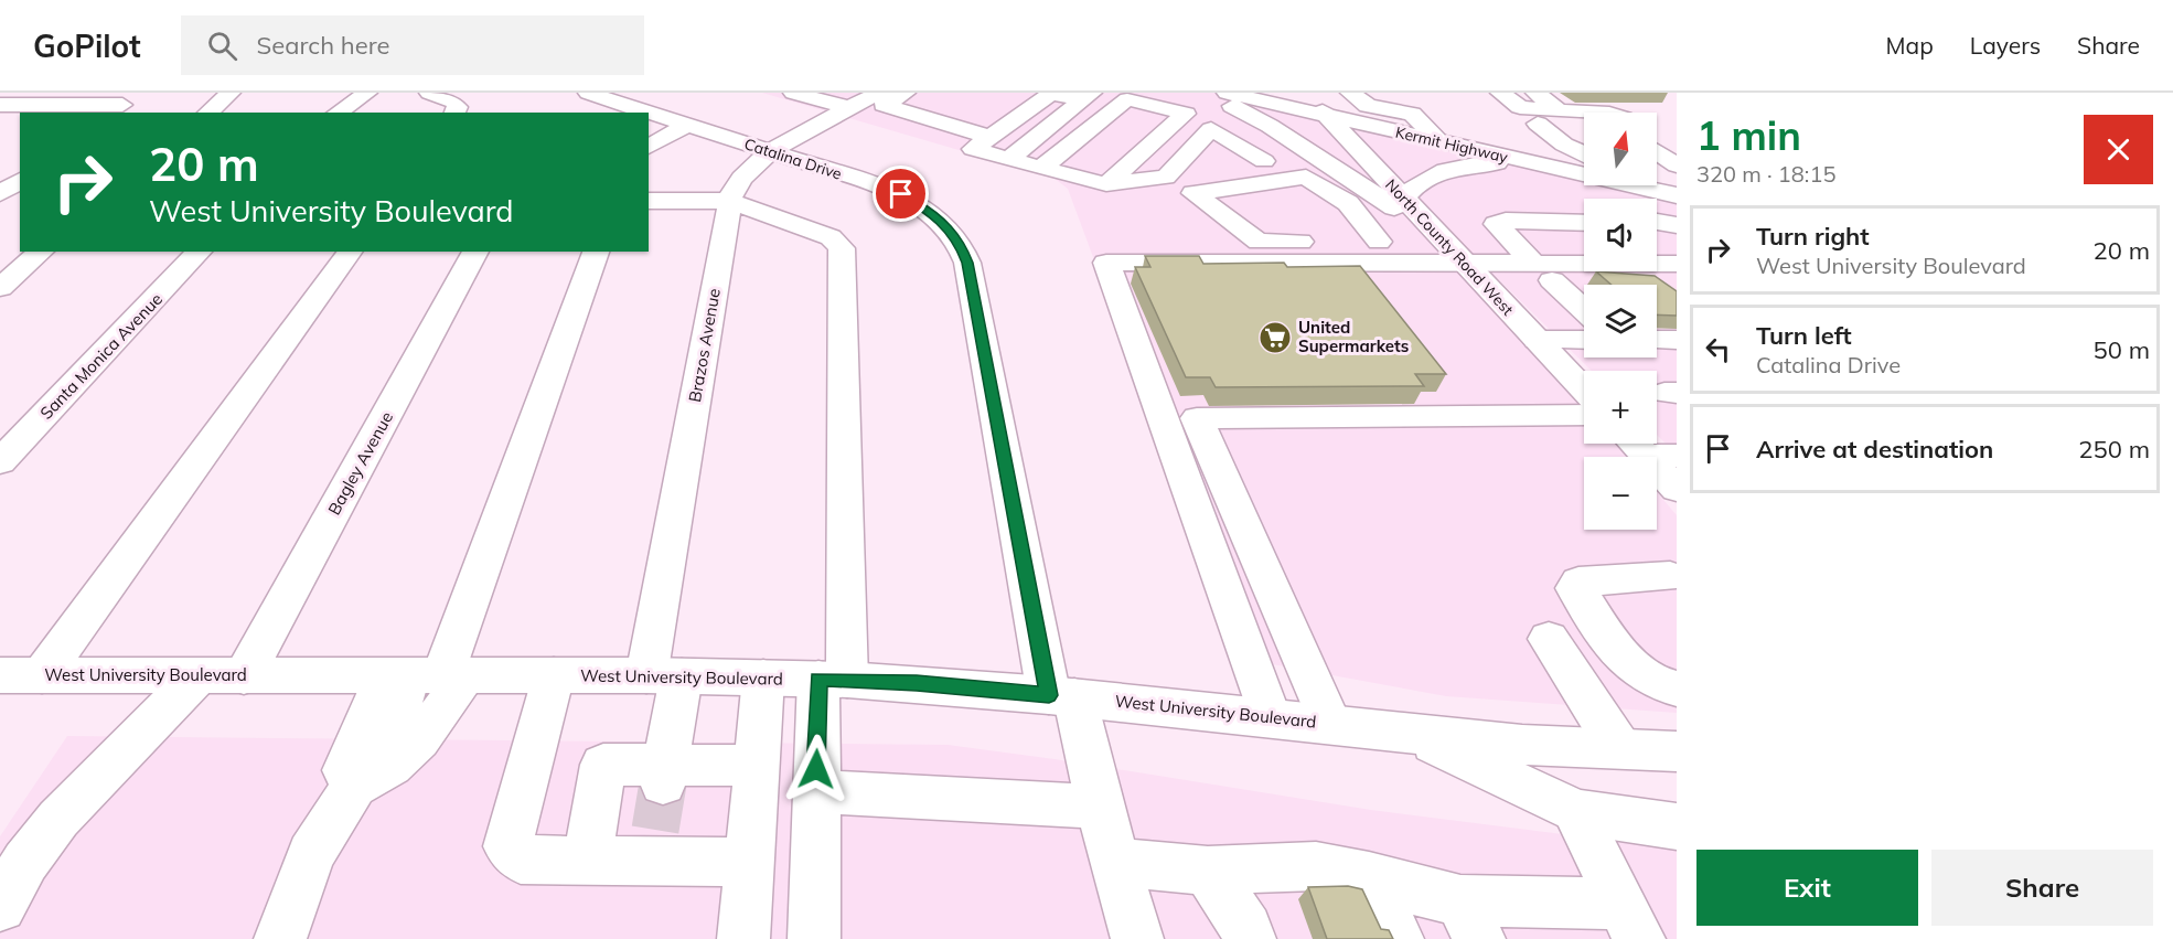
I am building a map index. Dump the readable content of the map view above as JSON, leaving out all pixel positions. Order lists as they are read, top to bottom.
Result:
{
  "streets": {
    "street": [
      "Kermit Highway",
      "Catalina Drive",
      "North County Road West",
      "Brazos Avenue",
      "Santa Monica Avenue",
      "Bagley Avenue",
      "West University Boulevard"
    ]
  },
  "crossings": [
    ["Kermit Highway", "North County Road West"],
    ["Catalina Drive", "Brazos Avenue"],
    ["Catalina Drive", "West University Boulevard"],
    ["Brazos Avenue", "West University Boulevard"],
    ["Bagley Avenue", "West University Boulevard"]
  ],
  "places": {
    "supermarket": ["United Supermarkets"]
  },
  "north": "top",
  "page": {
    "header": "GoPilot",
    "search": "Search here",
    "nav": ["Map", "Layers", "Share"],
    "heading": ["1 min", "320 m · 18:15"],
    "map_buttons": ["+", "−"],
    "turn": ["20 m", "West University Boulevard"],
    "list": [
      {
        "name": "Turn right",
        "note": "West University Boulevard",
        "value": "20 m"
      },
      {
        "name": "Turn left",
        "note": "Catalina Drive",
        "value": "50 m"
      },
      {
        "name": "Arrive at destination",
        "value": "250 m"
      }
    ],
    "buttons": ["Exit", "Share"]
  }
}
